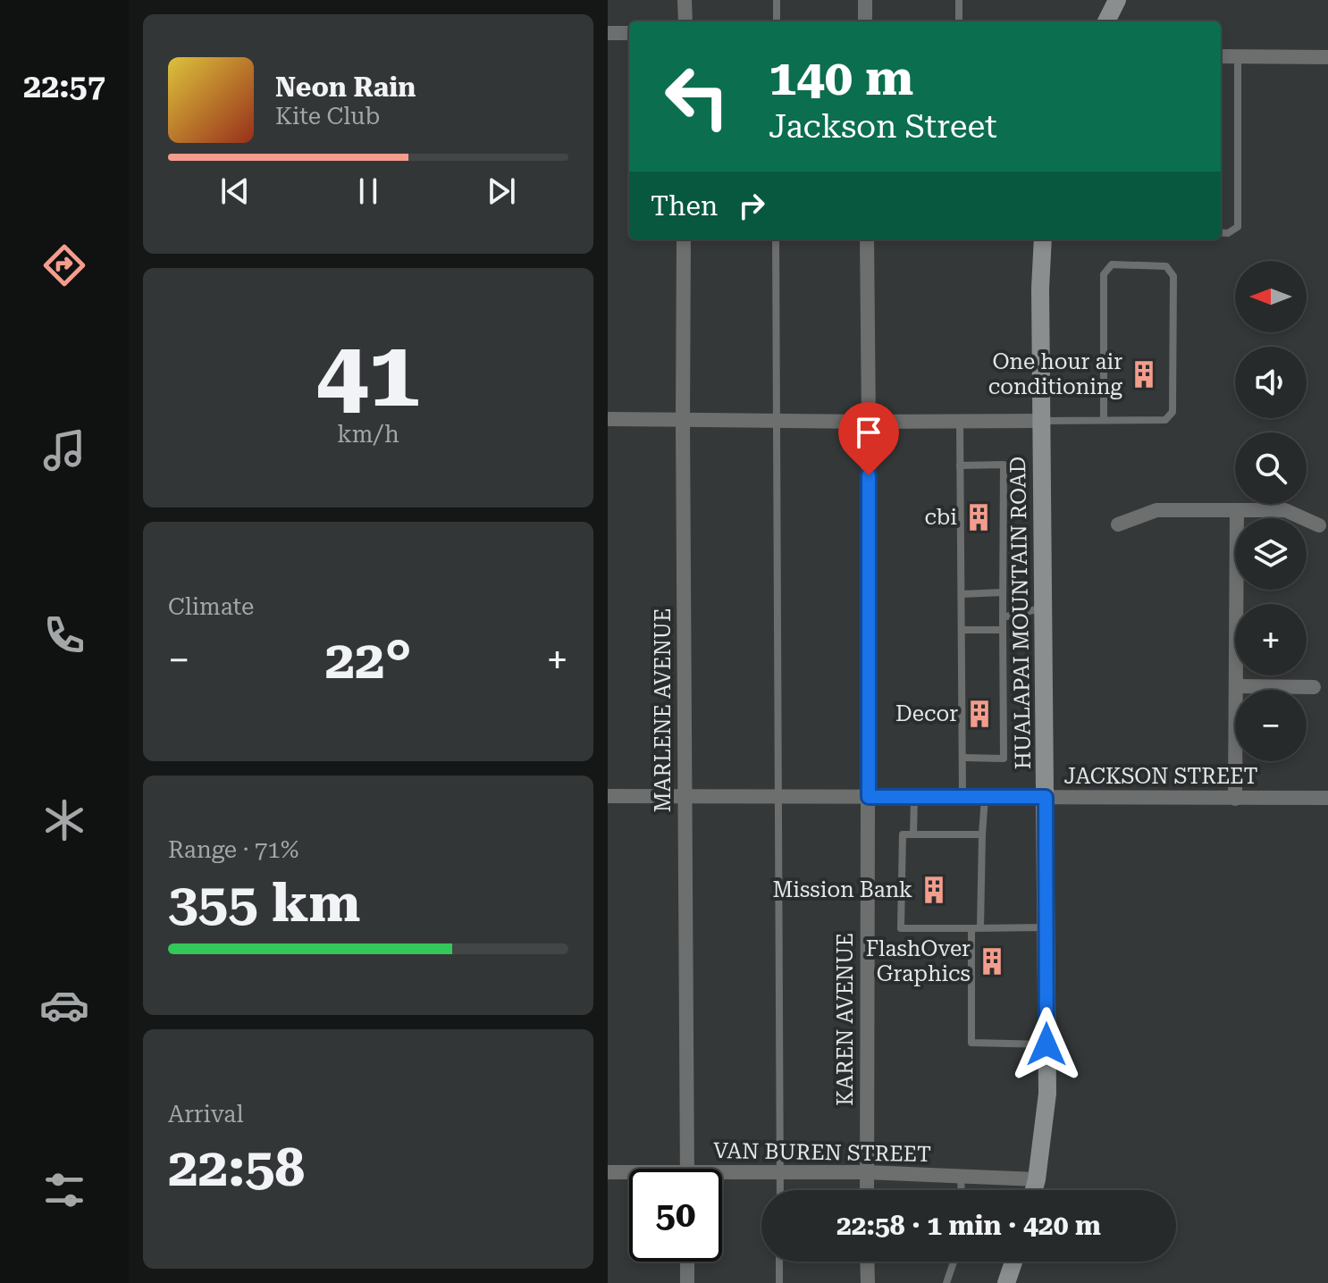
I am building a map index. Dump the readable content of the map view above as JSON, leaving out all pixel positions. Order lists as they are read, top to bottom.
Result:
{
  "streets": {
    "main road": ["HUALAPAI MOUNTAIN ROAD"],
    "street": [
      "MARLENE AVENUE",
      "JACKSON STREET",
      "KAREN AVENUE",
      "VAN BUREN STREET"
    ]
  },
  "crossings": [
    ["HUALAPAI MOUNTAIN ROAD", "JACKSON STREET"],
    ["HUALAPAI MOUNTAIN ROAD", "VAN BUREN STREET"],
    ["MARLENE AVENUE", "JACKSON STREET"],
    ["JACKSON STREET", "KAREN AVENUE"],
    ["KAREN AVENUE", "VAN BUREN STREET"]
  ],
  "places": {
    "building": [
      "One hour air conditioning",
      "cbi",
      "Decor",
      "Mission Bank",
      "FlashOver Graphics"
    ]
  },
  "north": "left",
  "page": {
    "tabs": "22:57",
    "turn": ["140 m", "Jackson Street"],
    "song": ["Neon Rain", "Kite Club"],
    "then": "Then",
    "map_buttons": ["+", "−"],
    "tile": [
      ["41", "km/h"],
      "Climate",
      ["Range · 71%", "355 km"],
      ["Arrival", "22:58"]
    ],
    "heat": ["−", "22°", "+"],
    "limit": "50",
    "trip": "22:58 · 1 min · 420 m"
  }
}
